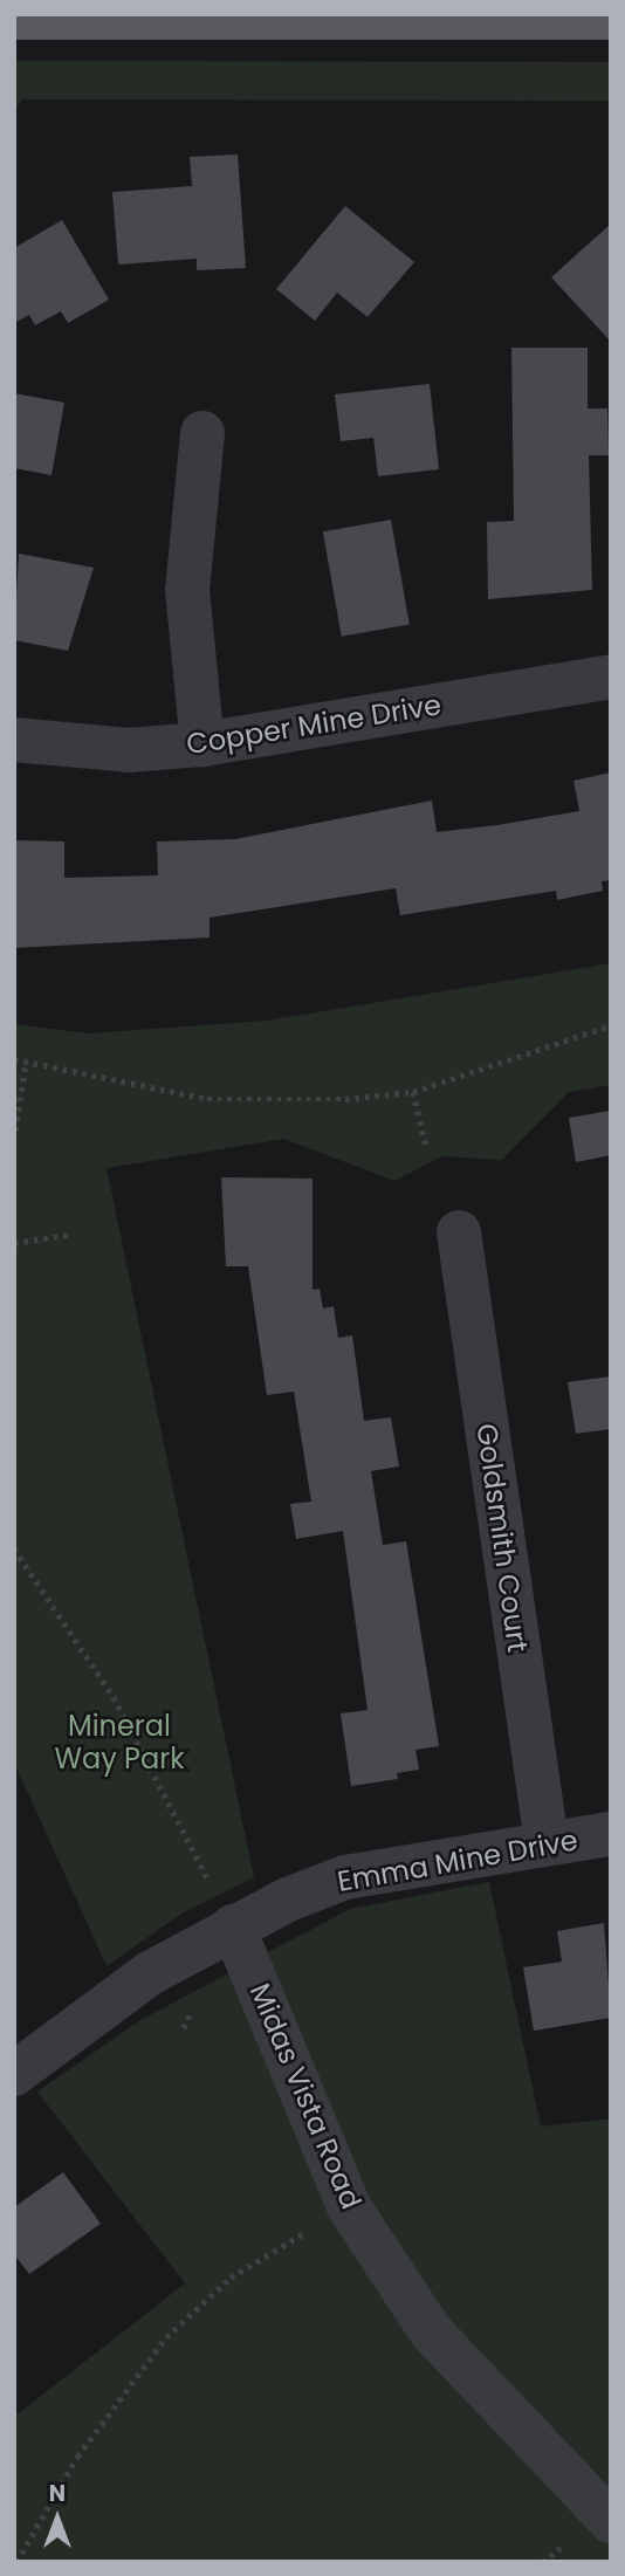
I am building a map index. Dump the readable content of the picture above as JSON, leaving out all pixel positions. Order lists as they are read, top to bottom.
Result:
{
  "streets": {
    "street": [
      "Copper Mine Drive",
      "Goldsmith Court",
      "Emma Mine Drive",
      "Midas Vista Road"
    ]
  },
  "crossings": [
    ["Goldsmith Court", "Emma Mine Drive"],
    ["Emma Mine Drive", "Midas Vista Road"]
  ],
  "parks": ["Mineral Way Park"],
  "north": "top"
}
